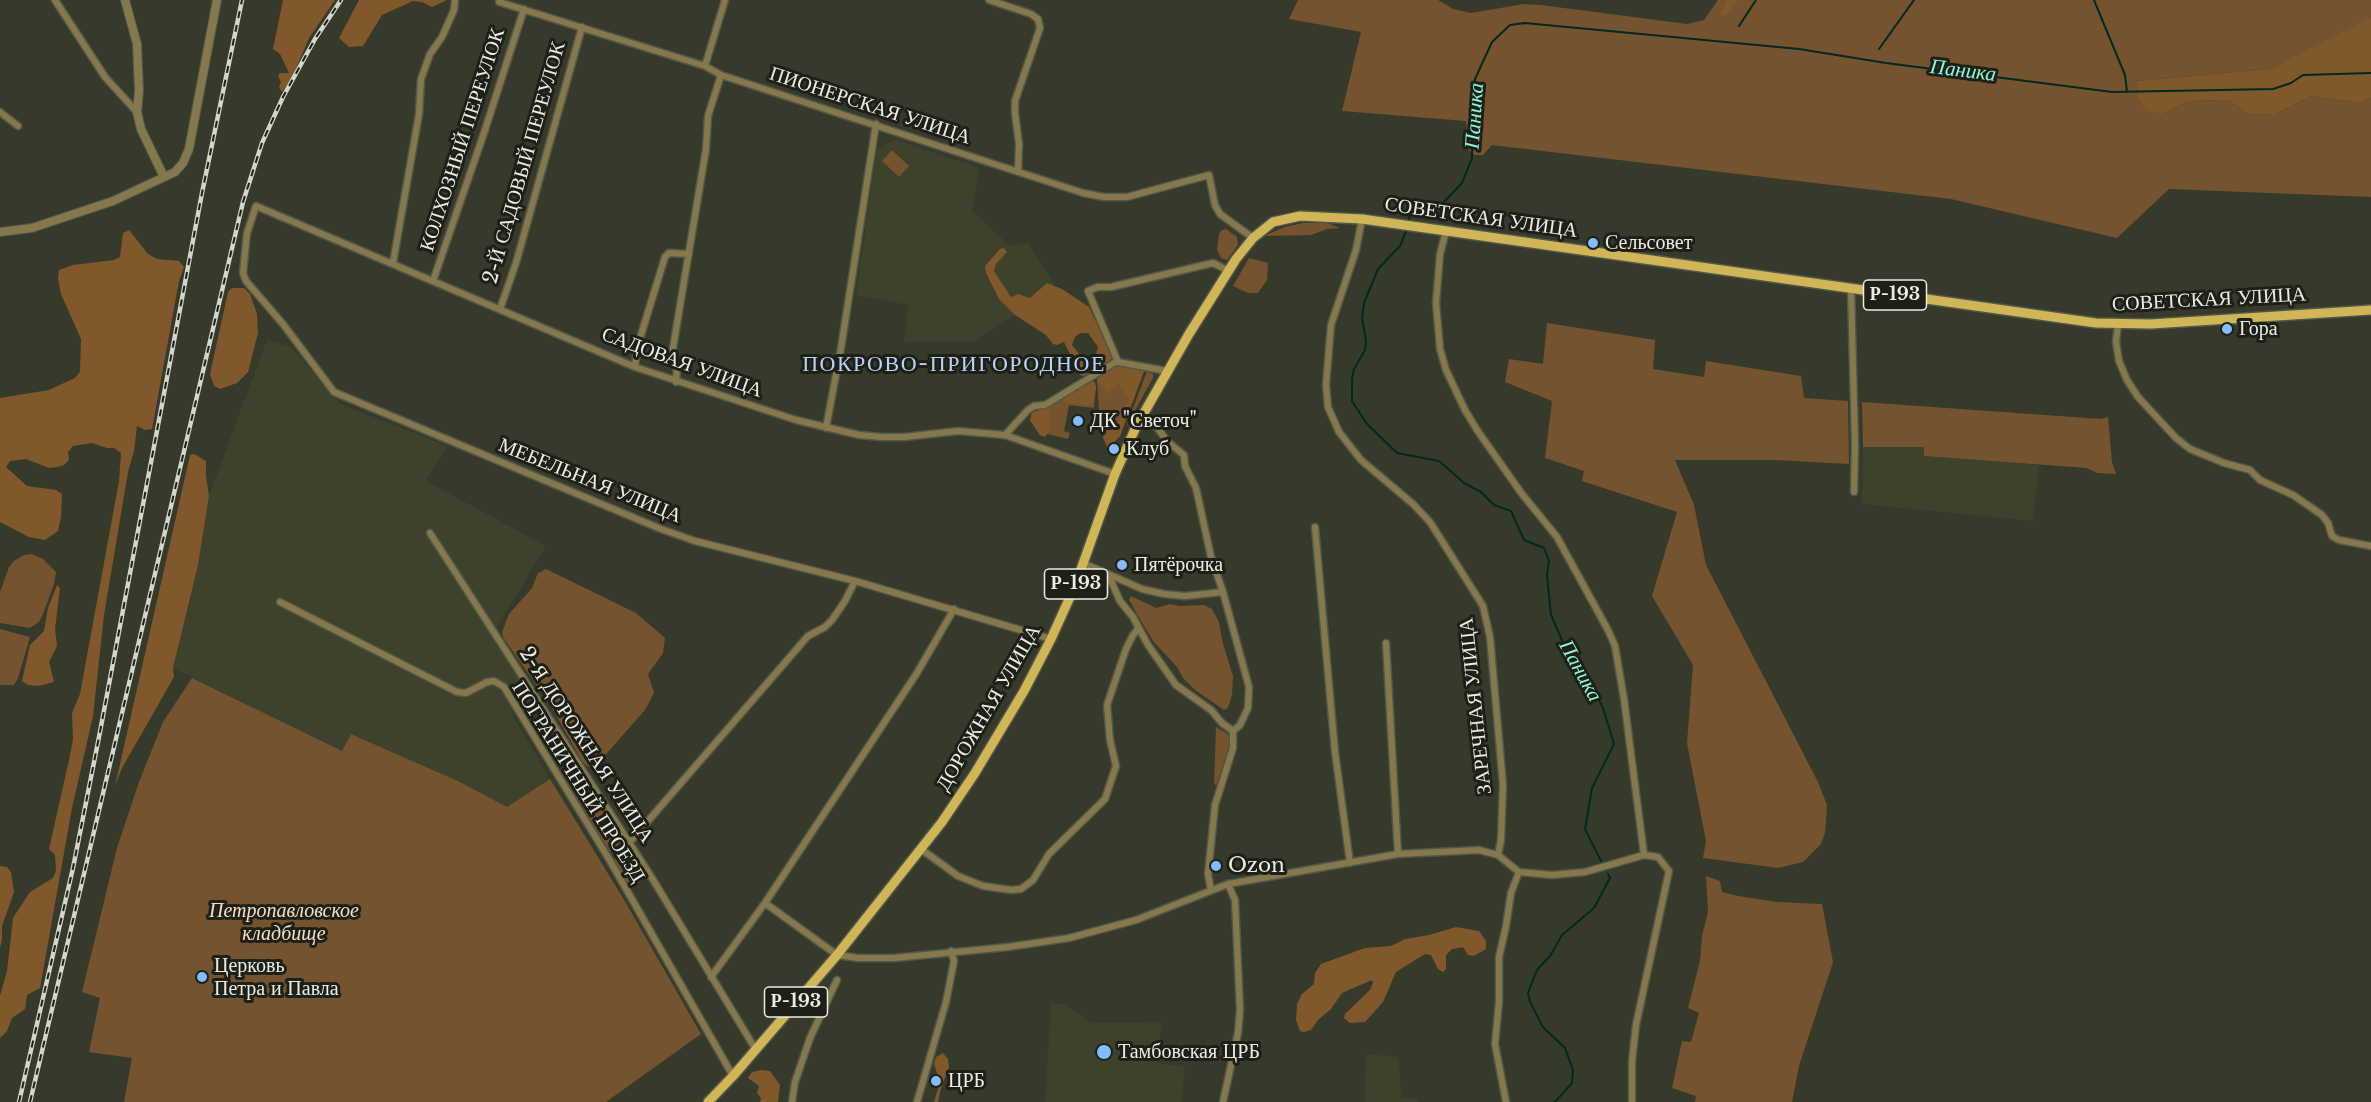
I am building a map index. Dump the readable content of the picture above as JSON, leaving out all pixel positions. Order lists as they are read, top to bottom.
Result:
{
  "streets": {
    "main road": ["СОВЕТСКАЯ УЛИЦА", "Р-193", "ДОРОЖНАЯ УЛИЦА"],
    "street": [
      "ПИОНЕРСКАЯ УЛИЦА",
      "КОЛХОЗНЫЙ ПЕРЕУЛОК",
      "2-Й САДОВЫЙ ПЕРЕУЛОК",
      "САДОВАЯ УЛИЦА",
      "МЕБЕЛЬНАЯ УЛИЦА",
      "ЗАРЕЧНАЯ УЛИЦА",
      "2-Я ДОРОЖНАЯ УЛИЦА",
      "ПОГРАНИЧНЫЙ ПРОЕЗД"
    ]
  },
  "crossings": [
    ["ПИОНЕРСКАЯ УЛИЦА", "КОЛХОЗНЫЙ ПЕРЕУЛОК"],
    ["ПИОНЕРСКАЯ УЛИЦА", "2-Й САДОВЫЙ ПЕРЕУЛОК"],
    ["ПИОНЕРСКАЯ УЛИЦА", "ДОРОЖНАЯ УЛИЦА"],
    ["КОЛХОЗНЫЙ ПЕРЕУЛОК", "САДОВАЯ УЛИЦА"],
    ["2-Й САДОВЫЙ ПЕРЕУЛОК", "САДОВАЯ УЛИЦА"],
    ["СОВЕТСКАЯ УЛИЦА", "ЗАРЕЧНАЯ УЛИЦА"],
    ["СОВЕТСКАЯ УЛИЦА", "ДОРОЖНАЯ УЛИЦА"],
    ["САДОВАЯ УЛИЦА", "МЕБЕЛЬНАЯ УЛИЦА"],
    ["САДОВАЯ УЛИЦА", "ДОРОЖНАЯ УЛИЦА"],
    ["МЕБЕЛЬНАЯ УЛИЦА", "ДОРОЖНАЯ УЛИЦА"],
    ["ДОРОЖНАЯ УЛИЦА", "2-Я ДОРОЖНАЯ УЛИЦА"],
    ["ДОРОЖНАЯ УЛИЦА", "ПОГРАНИЧНЫЙ ПРОЕЗД"]
  ],
  "districts": ["ПОКРОВО-ПРИГОРОДНОЕ"],
  "water": ["Паника"],
  "parks": ["Петропавловское кладбище"],
  "places": [
    "Сельсовет",
    "Гора",
    "ДК \"Светоч\"",
    "Клуб",
    "Пятёрочка",
    "Ozon",
    "Церковь Петра и Павла",
    "Тамбовская ЦРБ",
    "ЦРБ"
  ]
}
